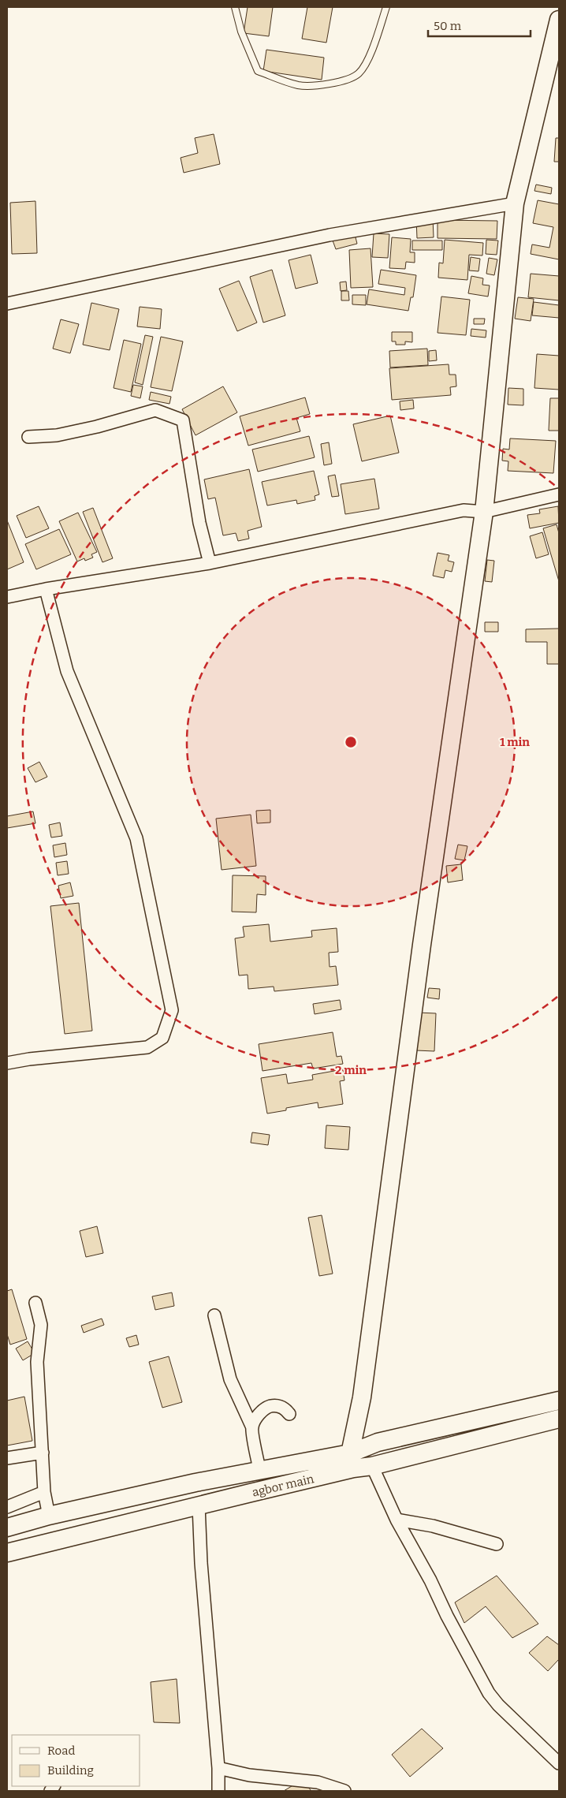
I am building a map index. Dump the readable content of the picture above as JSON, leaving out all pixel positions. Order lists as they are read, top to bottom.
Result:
{
  "streets": {
    "street": ["agbor main"]
  },
  "legend": ["Road", "Building"],
  "scale_bar": "50 m",
  "rings": ["1 min", "2 min"]
}
